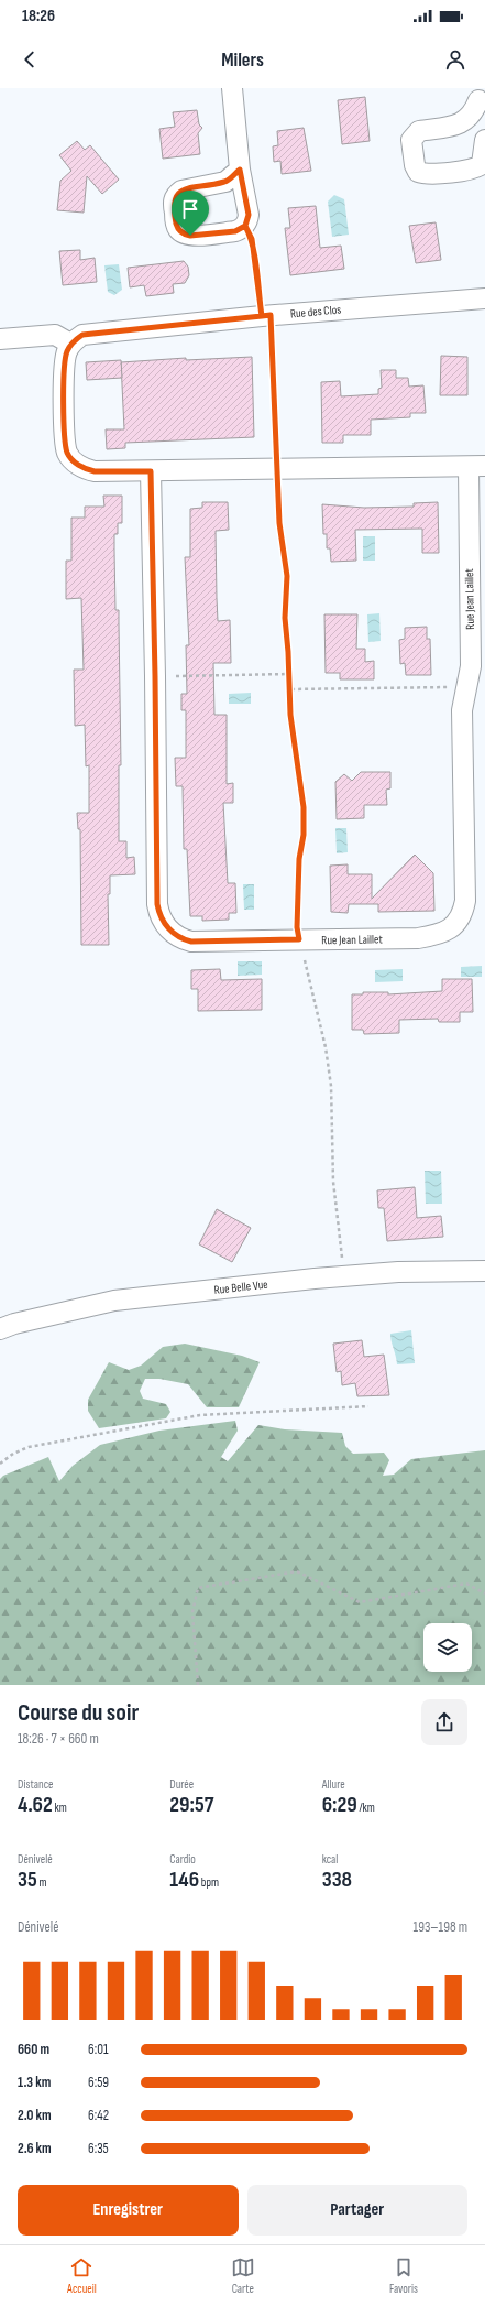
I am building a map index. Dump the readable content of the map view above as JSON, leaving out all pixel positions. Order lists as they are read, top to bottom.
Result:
{
  "streets": {
    "street": ["Rue des Clos", "Rue Jean Laillet", "Rue Belle Vue"]
  },
  "crossings": [
    ["Rue des Clos", "Rue Jean Laillet"]
  ],
  "page": {
    "status": "18:26",
    "header": "Milers",
    "heading": ["Course du soir", "18:26 · 7 × 660 m"],
    "stats": [
      ["Distance", "4.62 km"],
      ["Durée", "29:57"],
      ["Allure", "6:29 /km"],
      ["Dénivelé", "35 m"],
      ["Cardio", "146 bpm"],
      ["kcal", "338"]
    ],
    "chart": ["Dénivelé", "193–198 m"],
    "list": [
      {
        "name": "660 m",
        "note": "6:01"
      },
      {
        "name": "1.3 km",
        "note": "6:59"
      },
      {
        "name": "2.0 km",
        "note": "6:42"
      },
      {
        "name": "2.6 km",
        "note": "6:35"
      }
    ],
    "buttons": ["Enregistrer", "Partager"],
    "tabs": ["Accueil", "Carte", "Favoris"]
  }
}
